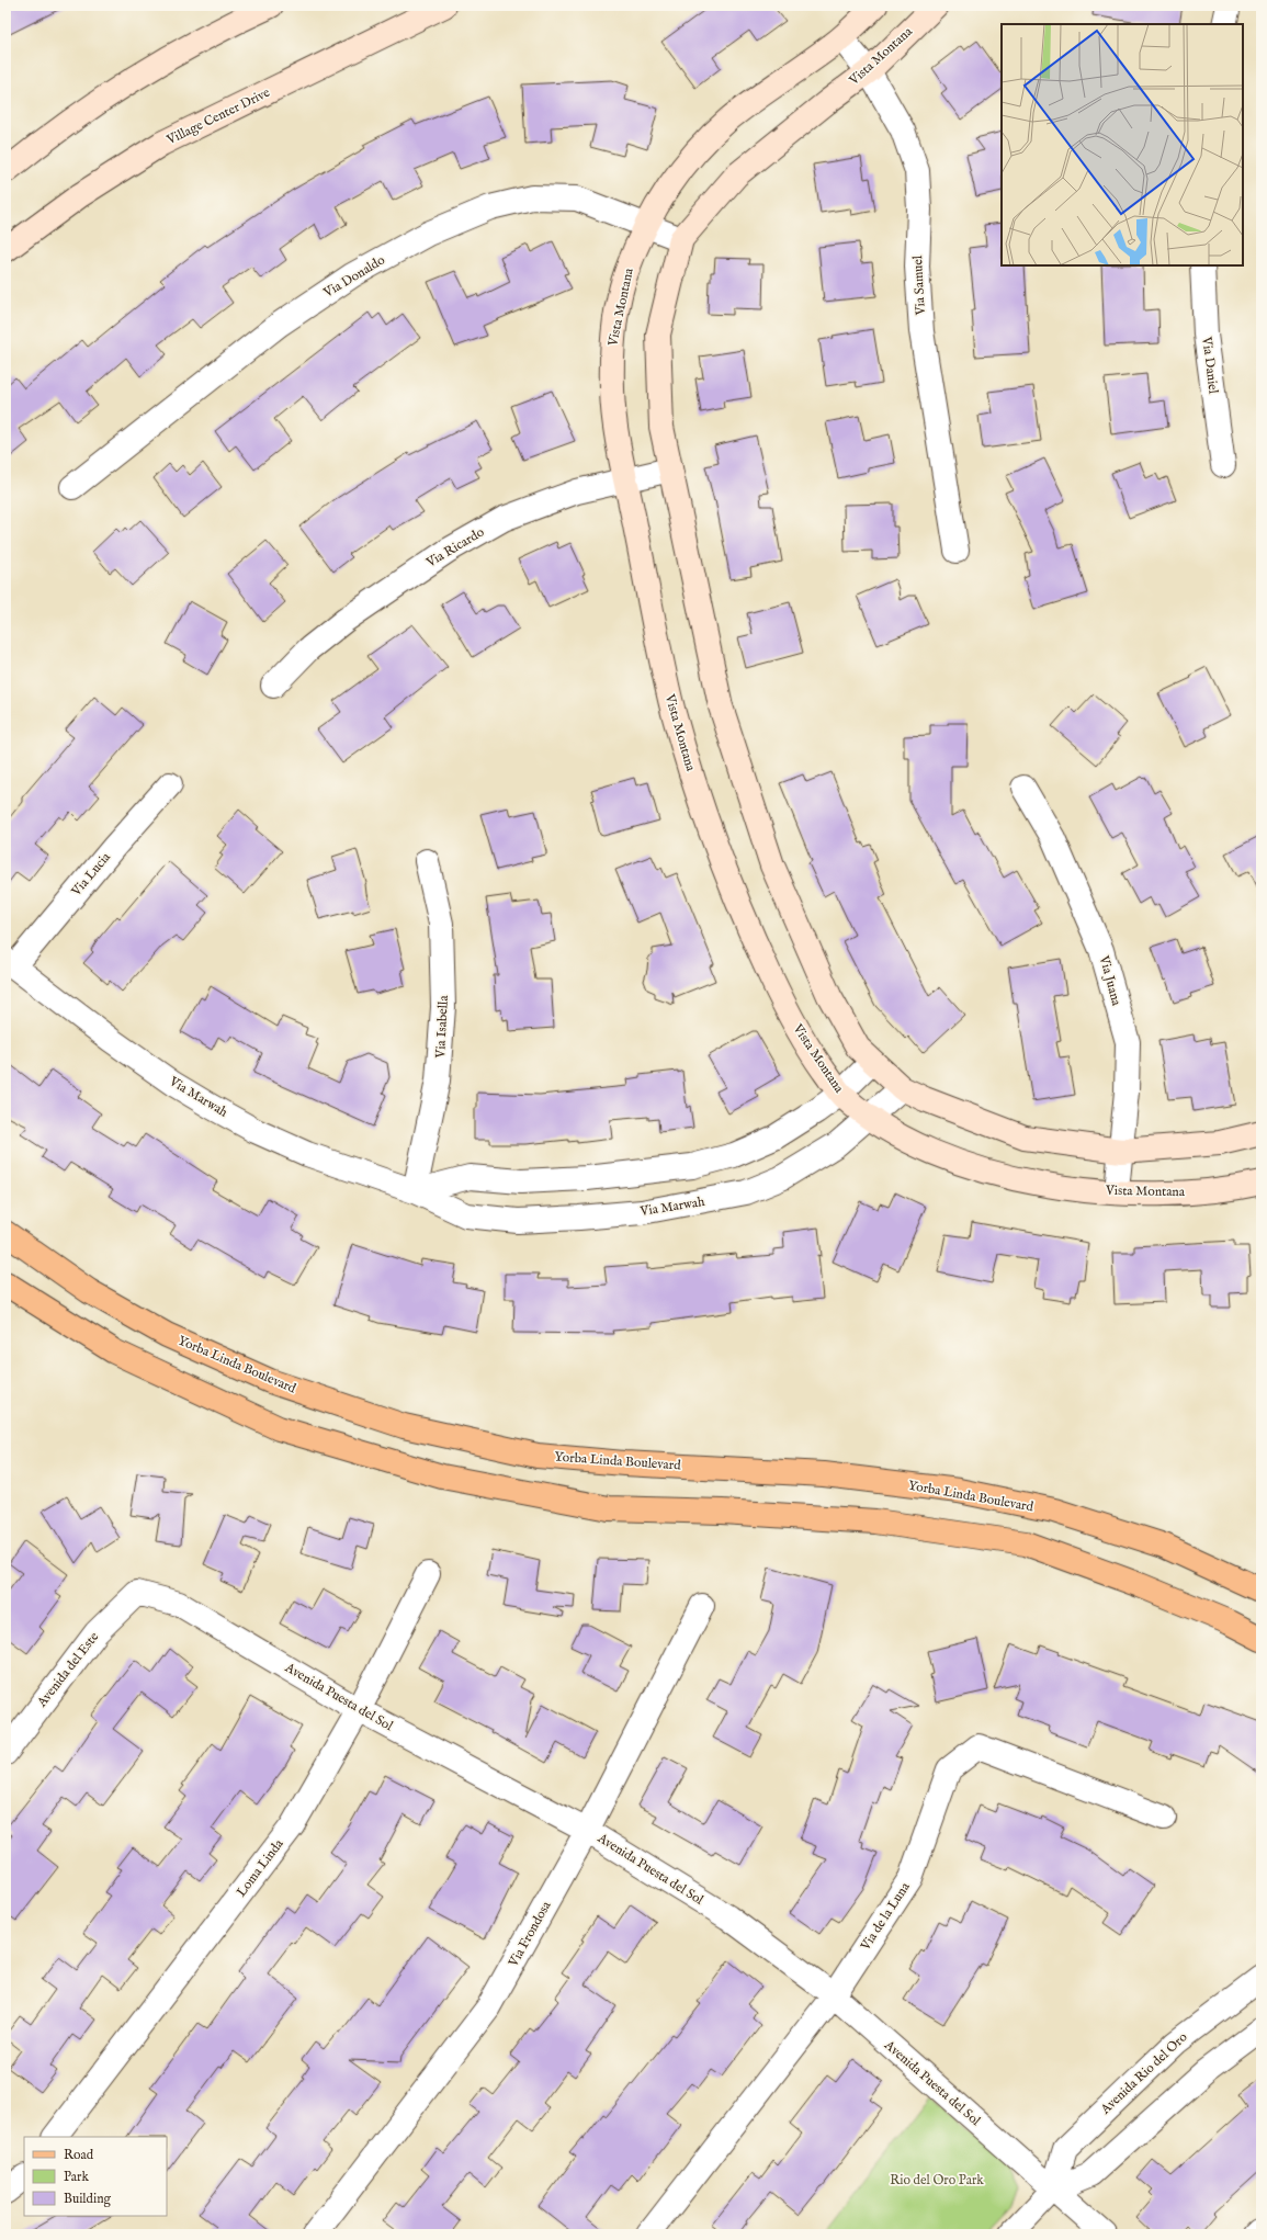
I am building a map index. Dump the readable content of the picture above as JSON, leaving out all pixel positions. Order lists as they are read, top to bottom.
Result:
{
  "streets": {
    "main road": ["Yorba Linda Boulevard"],
    "street": [
      "Vista Montana",
      "Village Center Drive",
      "Via Donaldo",
      "Via Samuel",
      "Via Daniel",
      "Via Ricardo",
      "Via Lucia",
      "Via Juana",
      "Via Isabella",
      "Via Marwah",
      "Avenida del Este",
      "Avenida Puesta del Sol",
      "Loma Linda",
      "Via de la Luna",
      "Via Frondosa",
      "Avenida Rio del Oro"
    ]
  },
  "crossings": [
    ["Vista Montana", "Via Donaldo"],
    ["Vista Montana", "Via Samuel"],
    ["Vista Montana", "Via Ricardo"],
    ["Vista Montana", "Via Juana"],
    ["Vista Montana", "Via Marwah"],
    ["Via Lucia", "Via Marwah"],
    ["Via Isabella", "Via Marwah"],
    ["Avenida del Este", "Avenida Puesta del Sol"],
    ["Avenida Puesta del Sol", "Loma Linda"],
    ["Avenida Puesta del Sol", "Via de la Luna"],
    ["Avenida Puesta del Sol", "Via Frondosa"],
    ["Avenida Puesta del Sol", "Avenida Rio del Oro"]
  ],
  "parks": ["Rio del Oro Park"],
  "legend": ["Road", "Park", "Building"]
}
